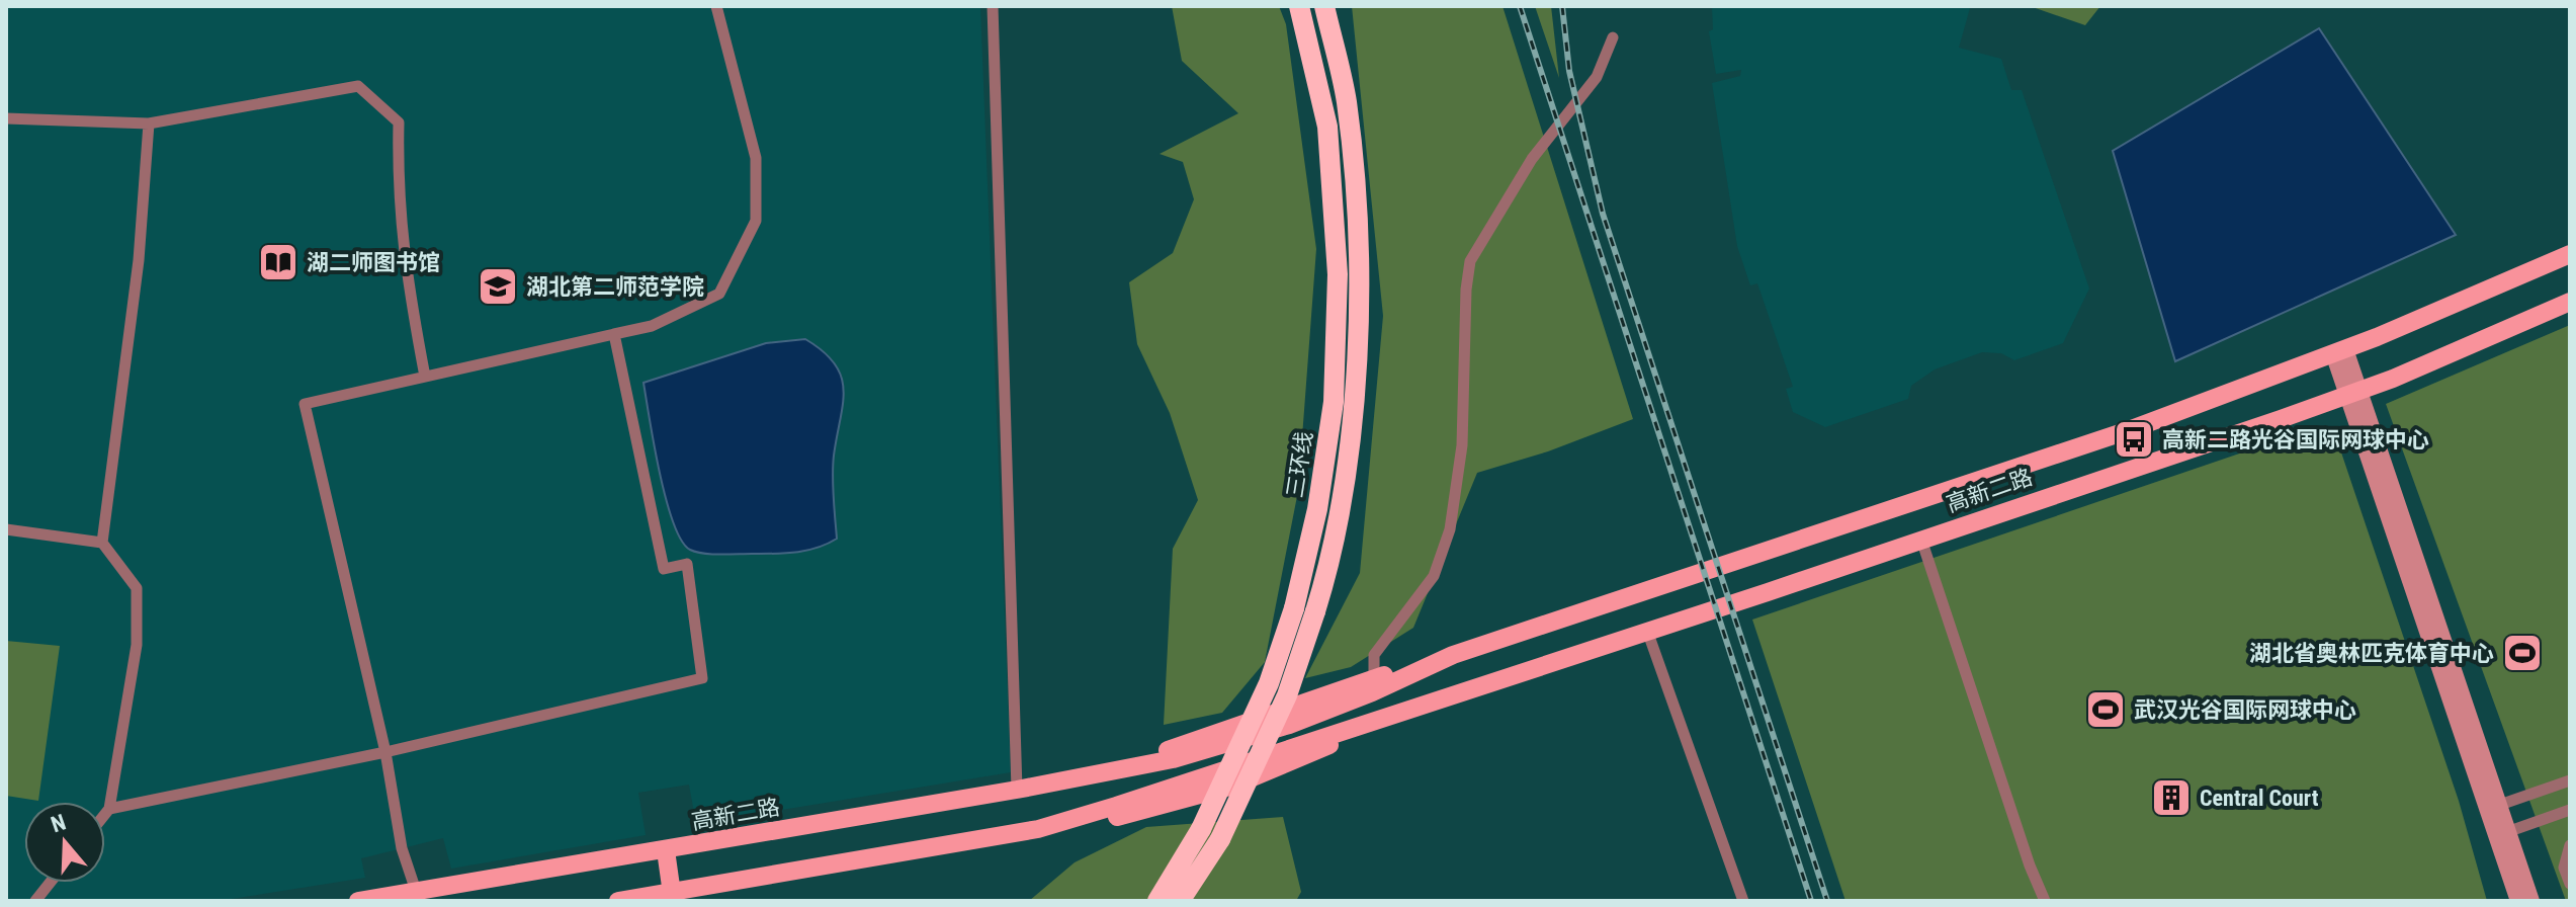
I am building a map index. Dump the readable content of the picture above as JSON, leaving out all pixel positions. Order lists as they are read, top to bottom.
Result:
{
  "streets": {
    "highway": ["三环线"],
    "main road": ["高新二路"]
  },
  "places": {
    "library": ["湖二师图书馆"],
    "school or university": ["湖北第二师范学院"],
    "bus stop": ["高新二路光谷国际网球中心"],
    "sports": ["湖北省奥林匹克体育中心", "武汉光谷国际网球中心"],
    "building": ["Central Court"]
  },
  "north": "top"
}
